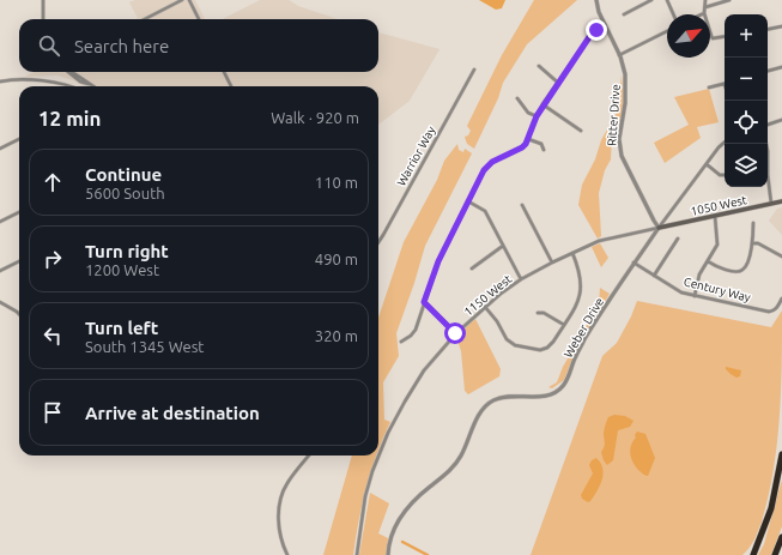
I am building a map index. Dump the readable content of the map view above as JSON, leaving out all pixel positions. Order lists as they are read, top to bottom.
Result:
{
  "streets": {
    "main road": ["1050 West"],
    "street": [
      "Ritter Drive",
      "Warrior Way",
      "Century Way",
      "1150 West",
      "Weber Drive"
    ]
  },
  "crossings": [
    ["Ritter Drive", "1050 West"],
    ["Ritter Drive", "1150 West"],
    ["Ritter Drive", "Weber Drive"],
    ["1050 West", "1150 West"],
    ["1050 West", "Weber Drive"],
    ["Century Way", "Weber Drive"],
    ["1150 West", "Weber Drive"]
  ],
  "north": "top right",
  "page": {
    "map_buttons": ["+", "−"],
    "search": "Search here",
    "heading": ["12 min", "Walk · 920 m"],
    "list": [
      ["Continue", "5600 South", "110 m"],
      ["Turn right", "1200 West", "490 m"],
      ["Turn left", "South 1345 West", "320 m"],
      "Arrive at destination"
    ]
  }
}
